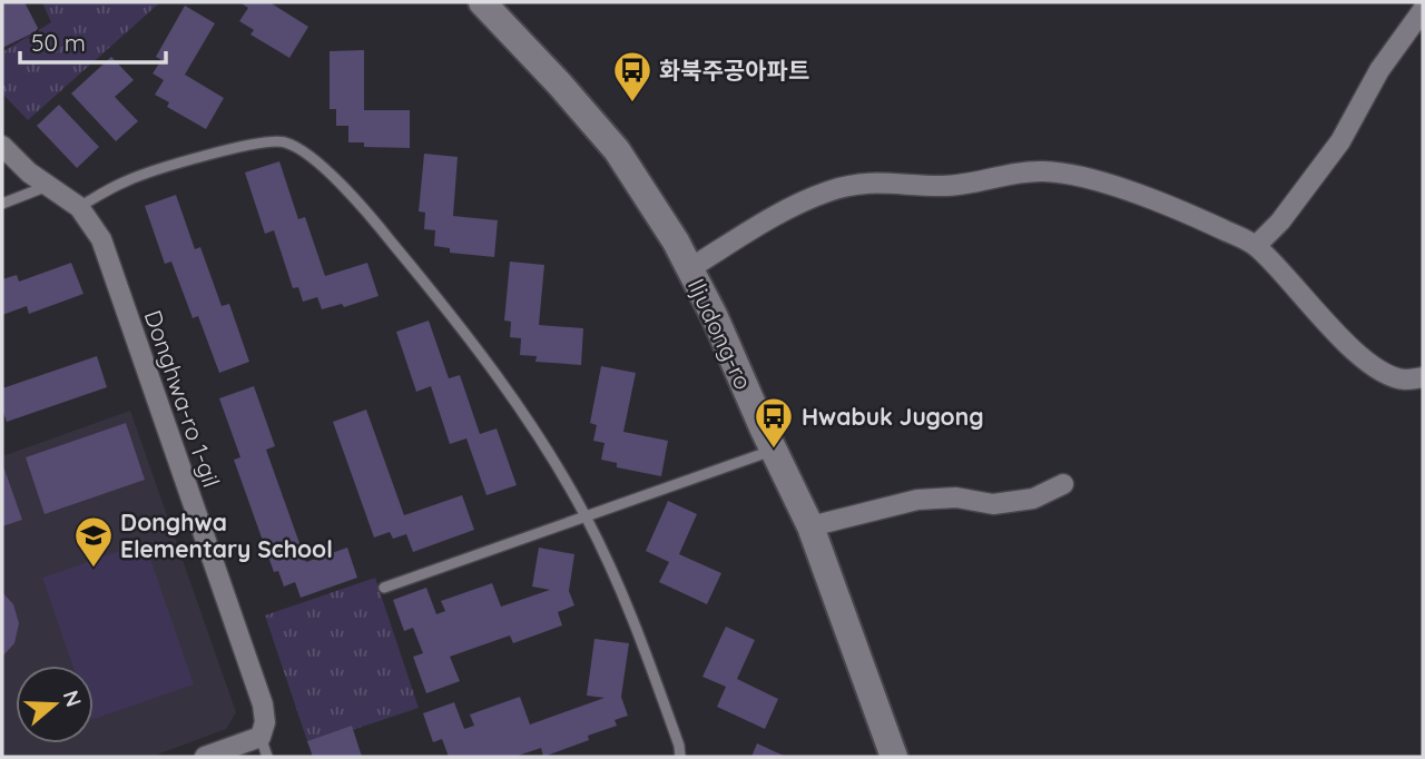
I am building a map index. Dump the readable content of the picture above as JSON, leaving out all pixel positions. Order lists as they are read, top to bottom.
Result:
{
  "streets": {
    "main road": ["Iljudong-ro"],
    "street": ["Donghwa-ro 1-gil"]
  },
  "places": {
    "bus stop": ["화북주공아파트", "Hwabuk Jugong"],
    "school or university": ["Donghwa Elementary School"]
  },
  "scale_bar": "50 m",
  "north": "right"
}
